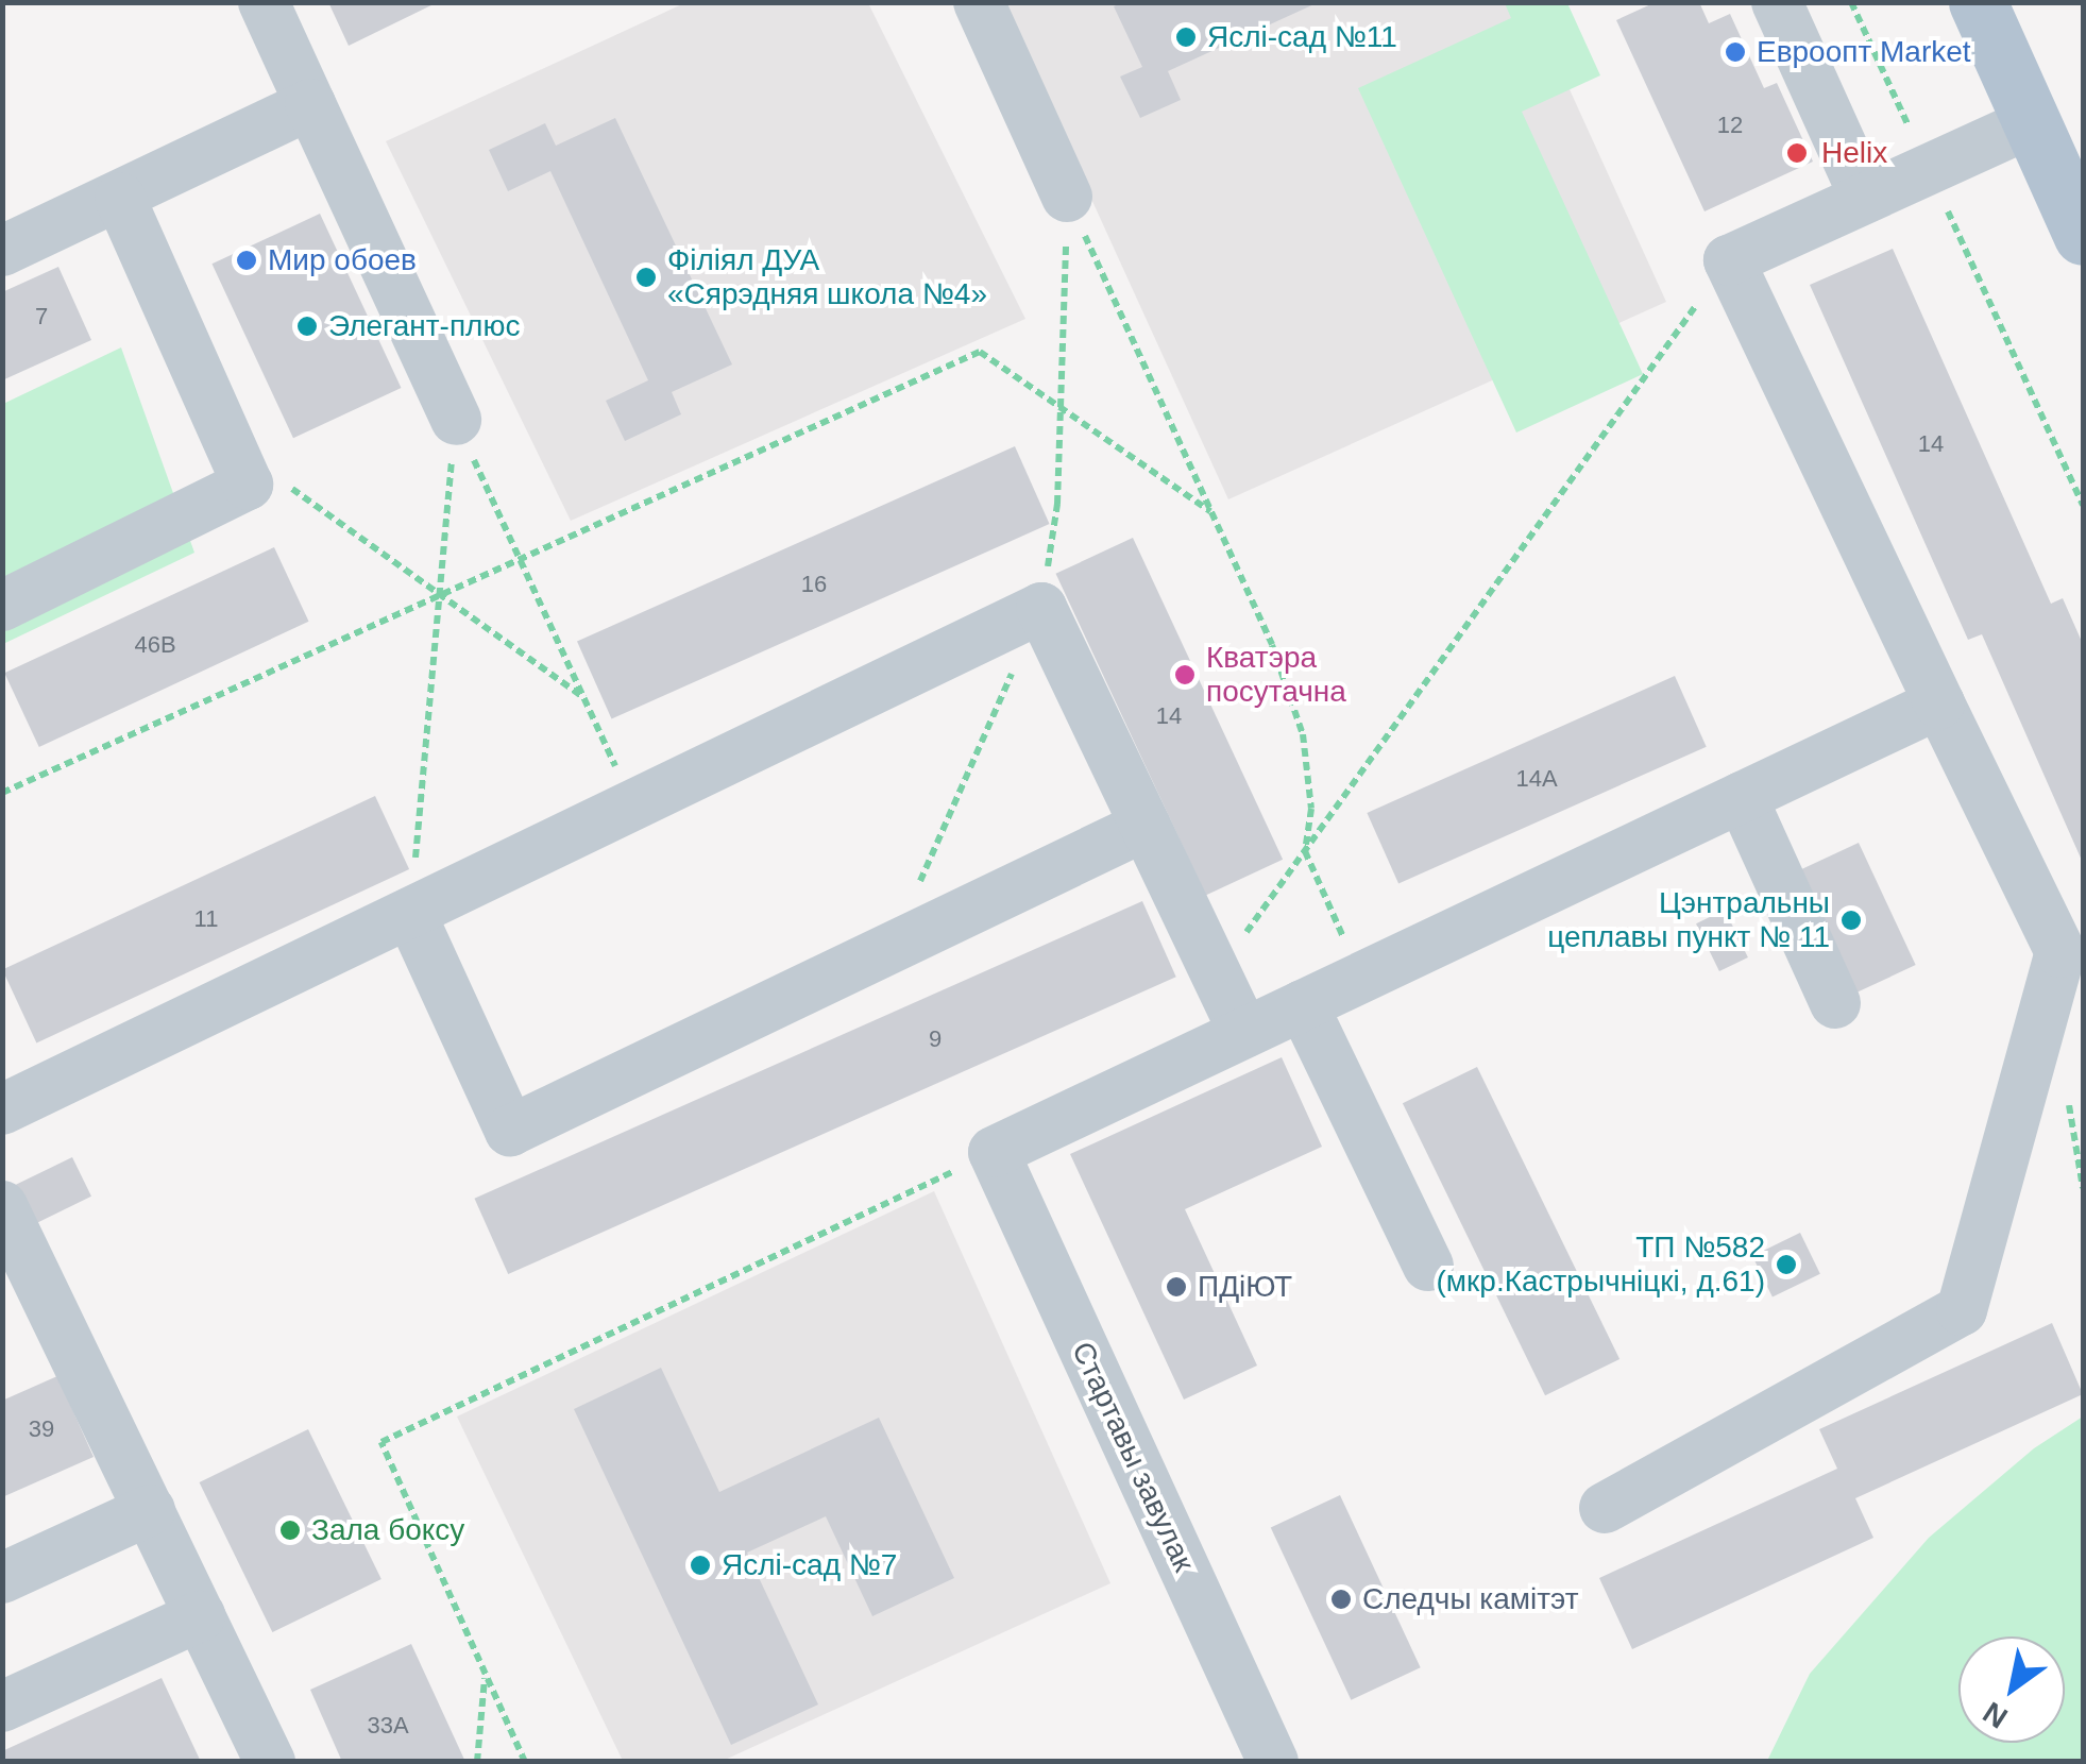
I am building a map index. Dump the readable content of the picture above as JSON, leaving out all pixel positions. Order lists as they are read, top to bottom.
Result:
{
  "streets": {
    "street": ["Стартавы завулак"]
  },
  "places": [
    "Яслі-сад №11",
    "Евроопт Market",
    "Helix",
    "Мир обоев",
    "Філіял ДУА «Сярэдняя школа №4»",
    "Элегант-плюс",
    "Кватэра посутачна",
    "Цэнтральны цеплавы пункт № 11",
    "ТП №582 (мкр.Кастрычніцкі, д.61)",
    "ПДіЮТ",
    "Зала боксу",
    "Яслі-сад №7",
    "Следчы камітэт"
  ],
  "house_numbers": [
    "12",
    "7",
    "14",
    "16",
    "46В",
    "14",
    "14А",
    "11",
    "9",
    "39",
    "33А"
  ],
  "north": "bottom left"
}
